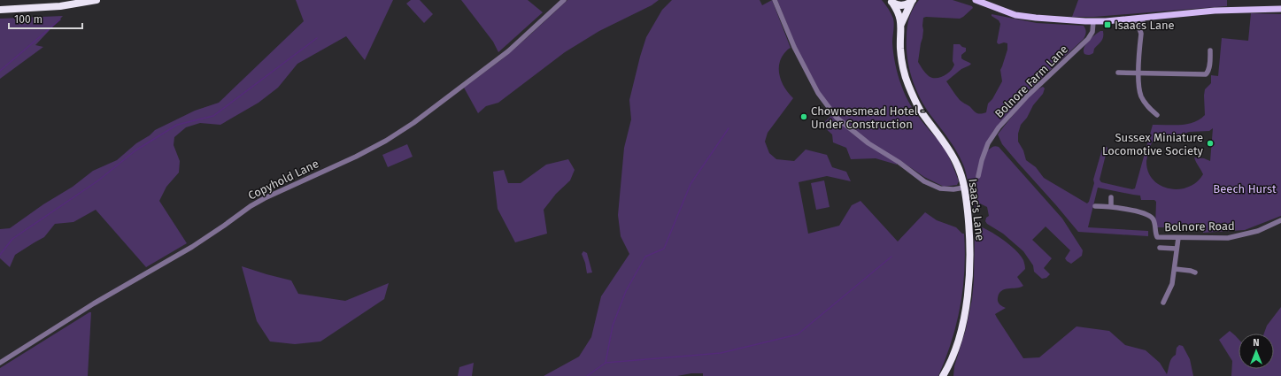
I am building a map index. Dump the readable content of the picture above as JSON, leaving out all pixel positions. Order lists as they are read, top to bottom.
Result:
{
  "streets": {
    "highway": ["Isaac's Lane"],
    "street": ["Bolnore Farm Lane", "Copyhold Lane", "Bolnore Road"]
  },
  "parks": ["Beech Hurst"],
  "places": {
    "transit": ["Isaacs Lane"],
    "other": ["Chownesmead Hotel - Under Construction", "Sussex Miniature Locomotive Society"]
  },
  "scale_bar": "100 m",
  "north": "top"
}
